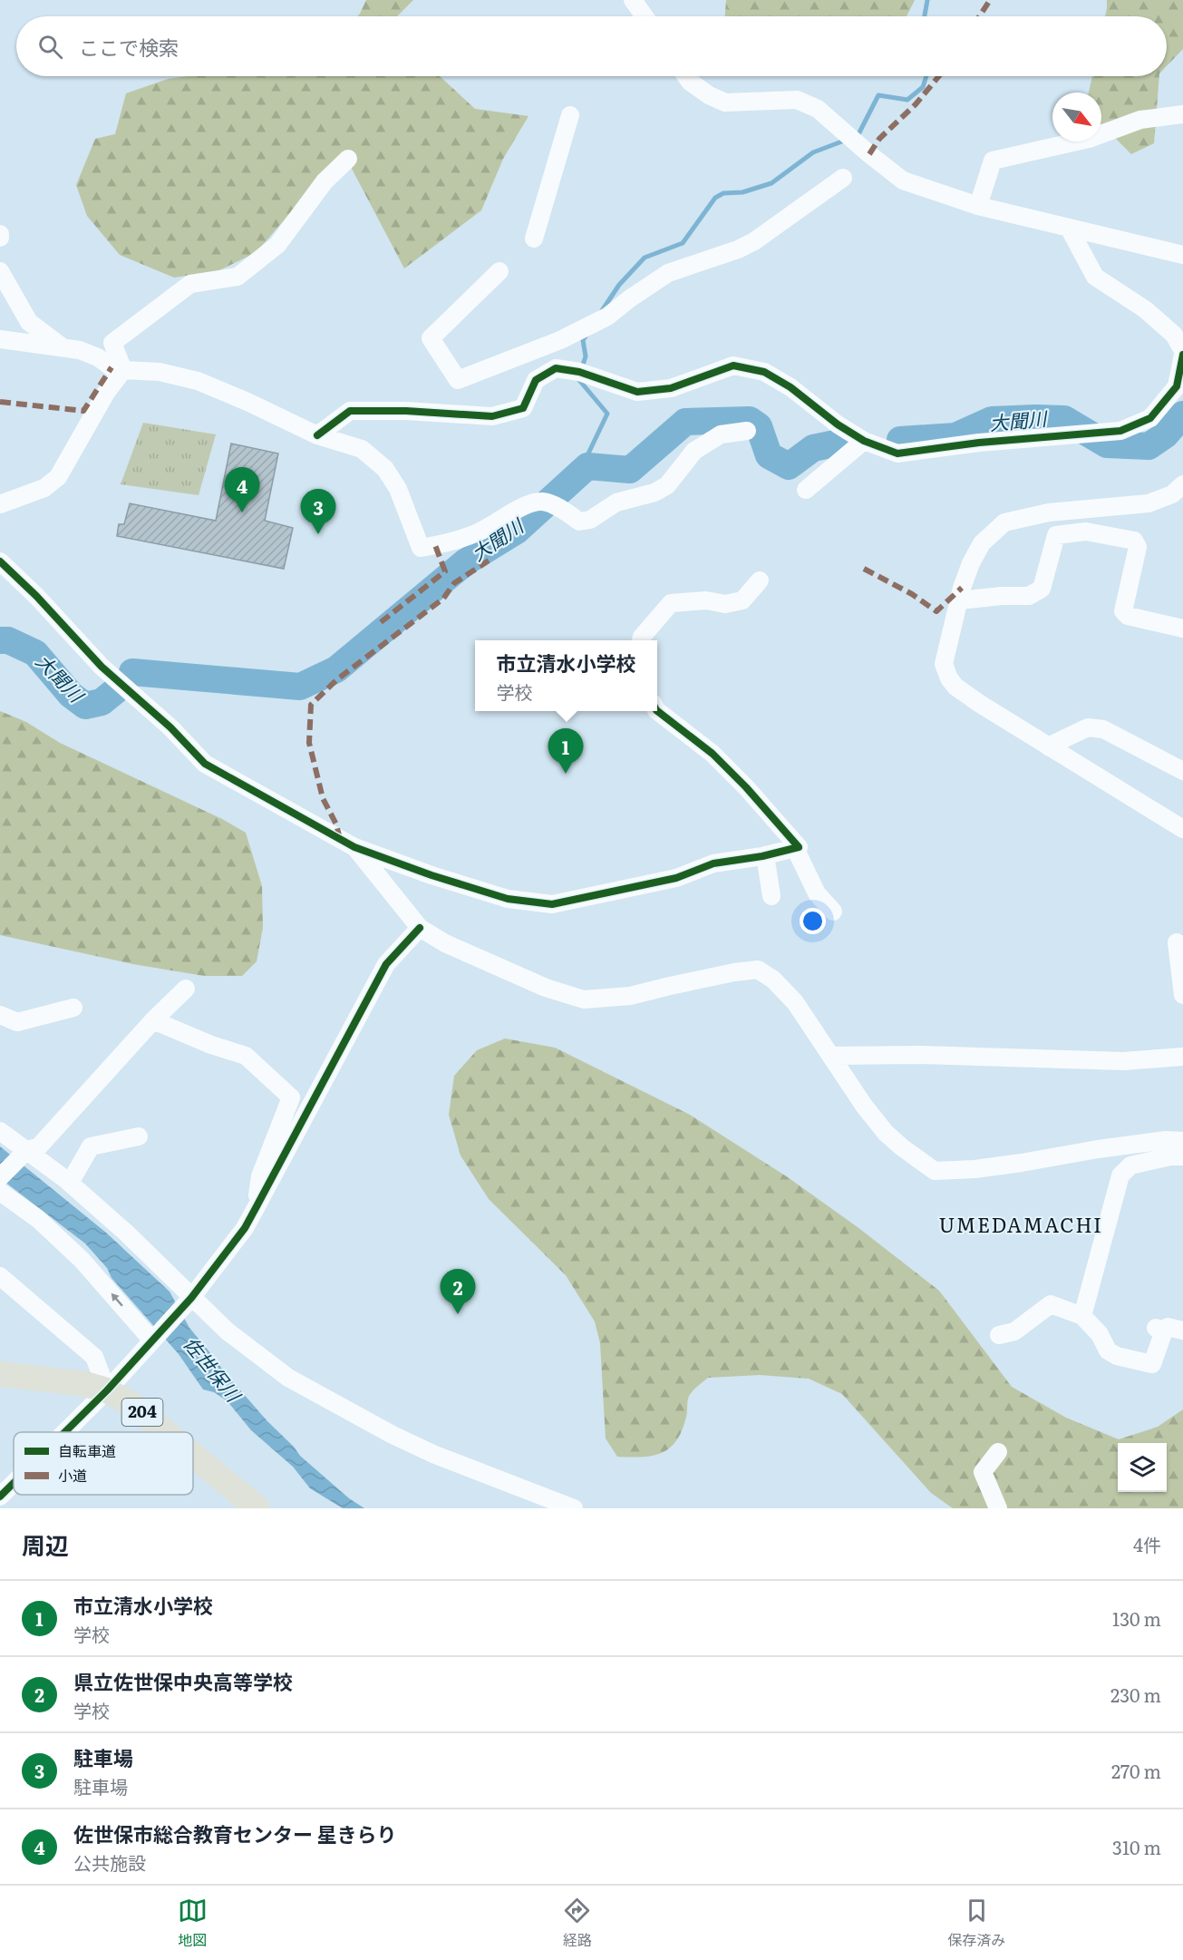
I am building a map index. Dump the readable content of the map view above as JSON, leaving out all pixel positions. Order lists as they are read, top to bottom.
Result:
{
  "streets": {
    "highway": ["204"]
  },
  "districts": ["UMEDAMACHI"],
  "water": ["大聞川", "佐世保川"],
  "legend": ["自転車道", "小道"],
  "north": "bottom right",
  "page": {
    "search": "ここで検索",
    "pins": [
      "4",
      "3",
      "1",
      "2"
    ],
    "popup": ["市立清水小学校", "学校"],
    "heading": ["周辺", "4件"],
    "list": [
      {
        "mark": "1",
        "name": "市立清水小学校",
        "note": "学校",
        "value": "130 m"
      },
      {
        "mark": "2",
        "name": "県立佐世保中央高等学校",
        "note": "学校",
        "value": "230 m"
      },
      {
        "mark": "3",
        "name": "駐車場",
        "note": "駐車場",
        "value": "270 m"
      },
      {
        "mark": "4",
        "name": "佐世保市総合教育センター 星きらり",
        "note": "公共施設",
        "value": "310 m"
      }
    ],
    "nav": ["地図", "経路", "保存済み"]
  }
}
